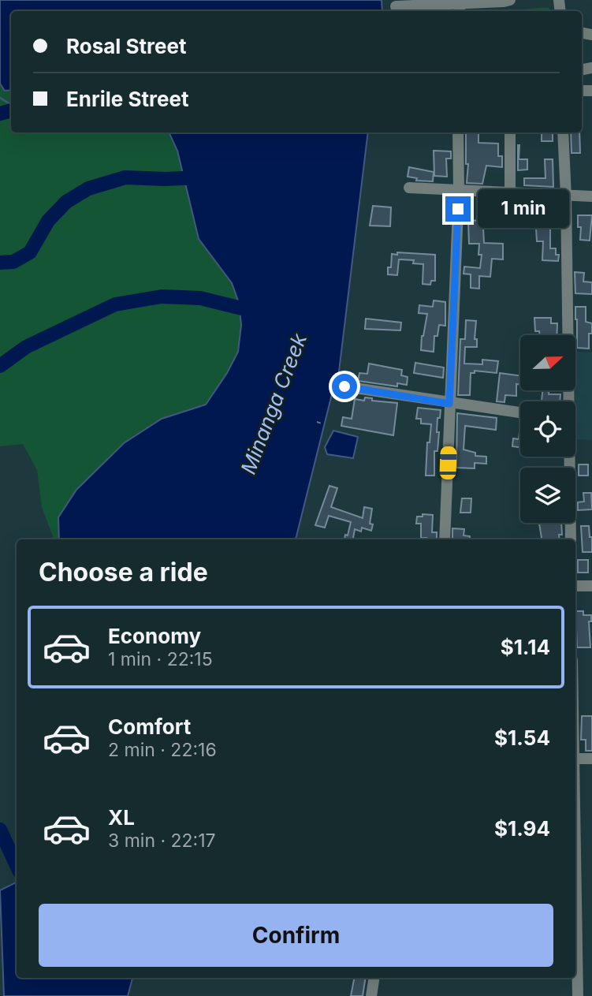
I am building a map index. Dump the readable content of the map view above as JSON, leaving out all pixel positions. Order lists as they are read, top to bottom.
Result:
{
  "water": ["Minanga Creek"],
  "north": "right",
  "page": {
    "banner": ["Rosal Street", "Enrile Street"],
    "bubble": "1 min",
    "heading": "Choose a ride",
    "list": [
      {
        "name": "Economy",
        "note": "1 min · 22:15",
        "value": "$1.14"
      },
      {
        "name": "Comfort",
        "note": "2 min · 22:16",
        "value": "$1.54"
      },
      {
        "name": "XL",
        "note": "3 min · 22:17",
        "value": "$1.94"
      }
    ],
    "buttons": "Confirm"
  }
}
